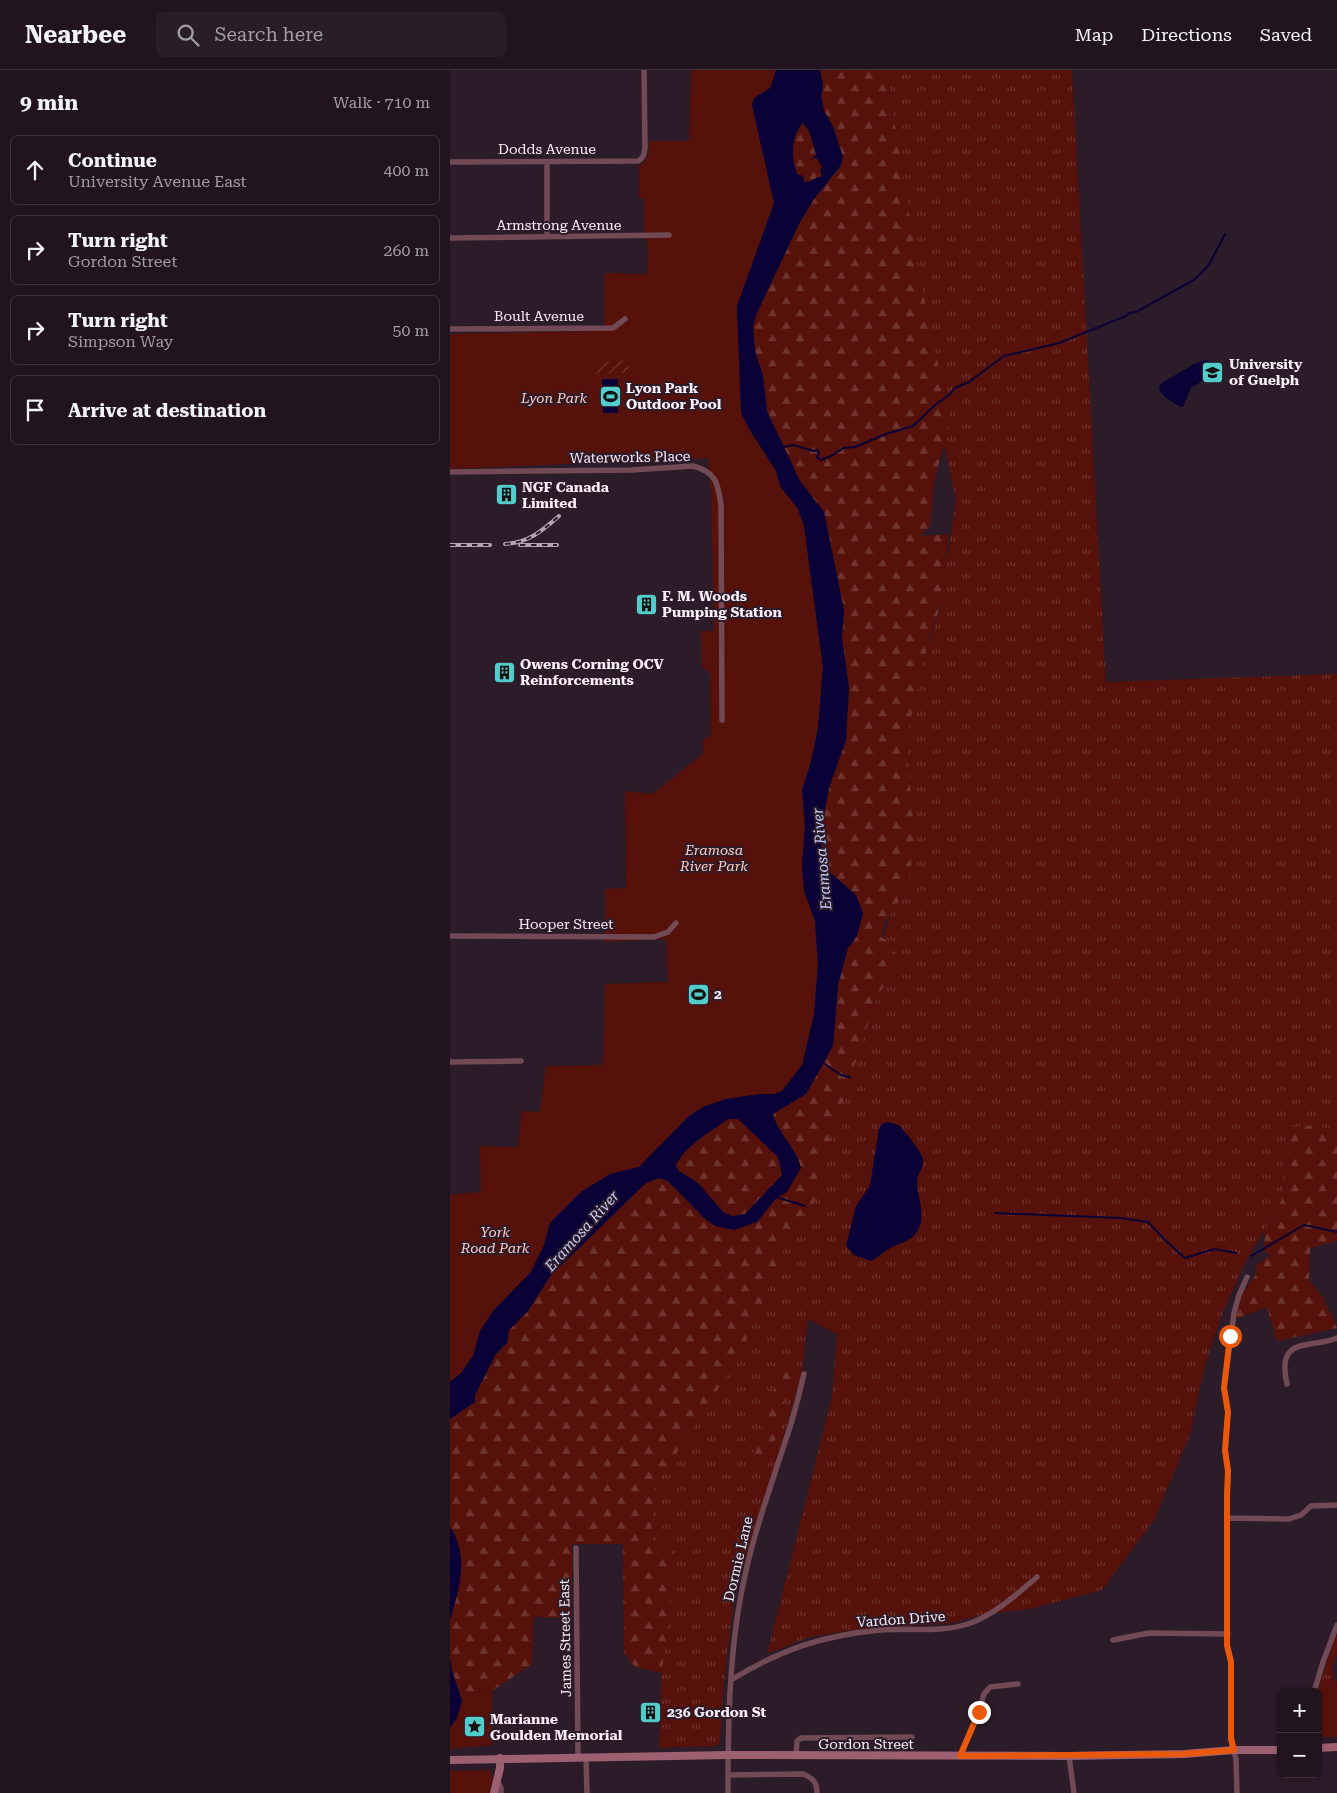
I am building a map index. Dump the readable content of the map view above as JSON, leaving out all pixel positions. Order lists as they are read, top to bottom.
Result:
{
  "streets": {
    "main road": ["Gordon Street"],
    "street": [
      "Dodds Avenue",
      "Armstrong Avenue",
      "Boult Avenue",
      "Waterworks Place",
      "Hooper Street",
      "Dormie Lane",
      "Vardon Drive",
      "James Street East"
    ]
  },
  "crossings": [
    ["Dormie Lane", "Vardon Drive"],
    ["Dormie Lane", "Gordon Street"],
    ["James Street East", "Gordon Street"]
  ],
  "water": ["Eramosa River"],
  "parks": ["Lyon Park", "Eramosa River Park", "York Road Park"],
  "places": {
    "school or university": ["University of Guelph"],
    "sports": ["Lyon Park Outdoor Pool", "2"],
    "building": [
      "NGF Canada Limited",
      "F. M. Woods Pumping Station",
      "Owens Corning OCV Reinforcements",
      "236 Gordon St"
    ],
    "place": ["Marianne Goulden Memorial"]
  },
  "page": {
    "header": "Nearbee",
    "search": "Search here",
    "nav": ["Map", "Directions", "Saved"],
    "heading": ["9 min", "Walk · 710 m"],
    "list": [
      ["Continue", "University Avenue East", "400 m"],
      ["Turn right", "Gordon Street", "260 m"],
      ["Turn right", "Simpson Way", "50 m"],
      "Arrive at destination"
    ],
    "map_buttons": ["+", "−"]
  }
}
